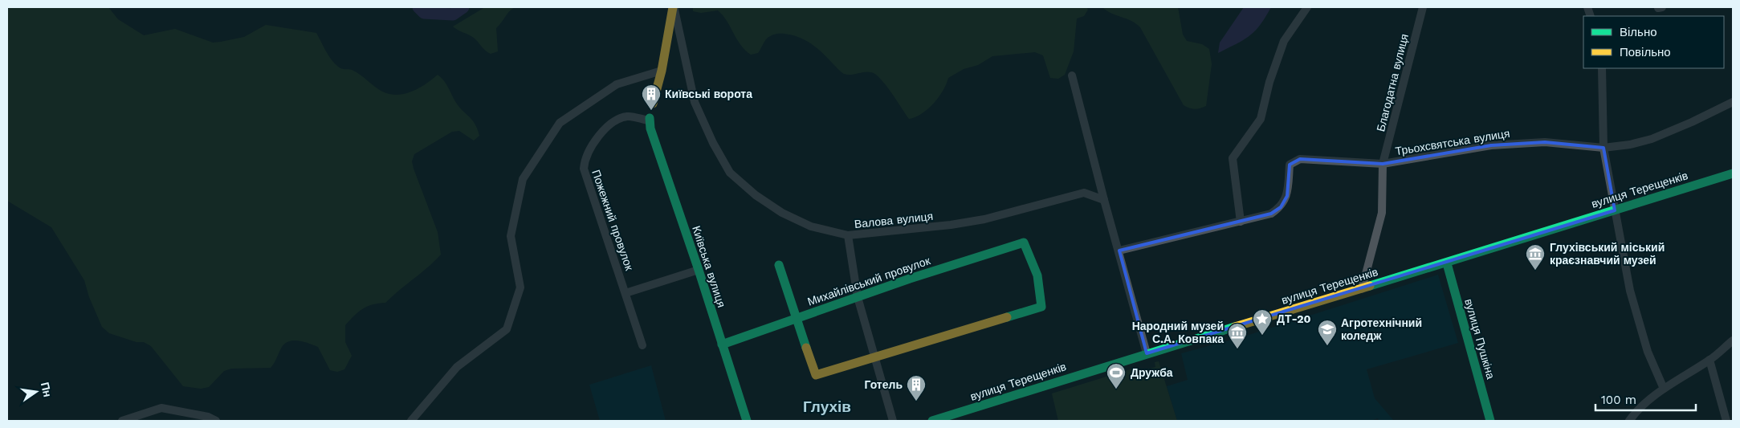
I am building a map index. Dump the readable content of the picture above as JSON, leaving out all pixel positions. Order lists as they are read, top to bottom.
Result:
{
  "streets": {
    "street": [
      "Благодатна вулиця",
      "Трьохсвятська вулиця",
      "вулиця Терещенків",
      "Пожежний провулок",
      "Валова вулиця",
      "Київська вулиця",
      "Михайлівський провулок",
      "вулиця Пушкіна"
    ]
  },
  "crossings": [
    ["Благодатна вулиця", "Трьохсвятська вулиця"],
    ["Благодатна вулиця", "вулиця Терещенків"],
    ["вулиця Терещенків", "вулиця Пушкіна"],
    ["Пожежний провулок", "Київська вулиця"],
    ["Київська вулиця", "Михайлівський провулок"]
  ],
  "districts": ["Глухів"],
  "places": {
    "building": ["Київські ворота", "Готель"],
    "museum": ["Глухівський міський краєзнавчий музей", "Народний музей С.А. Ковпака"],
    "place": ["ДТ-20"],
    "school or university": ["Агротехнічний коледж"],
    "sports": ["Дружба"]
  },
  "legend": ["Вільно", "Повільно"],
  "scale_bar": "100 m",
  "north": "right"
}
